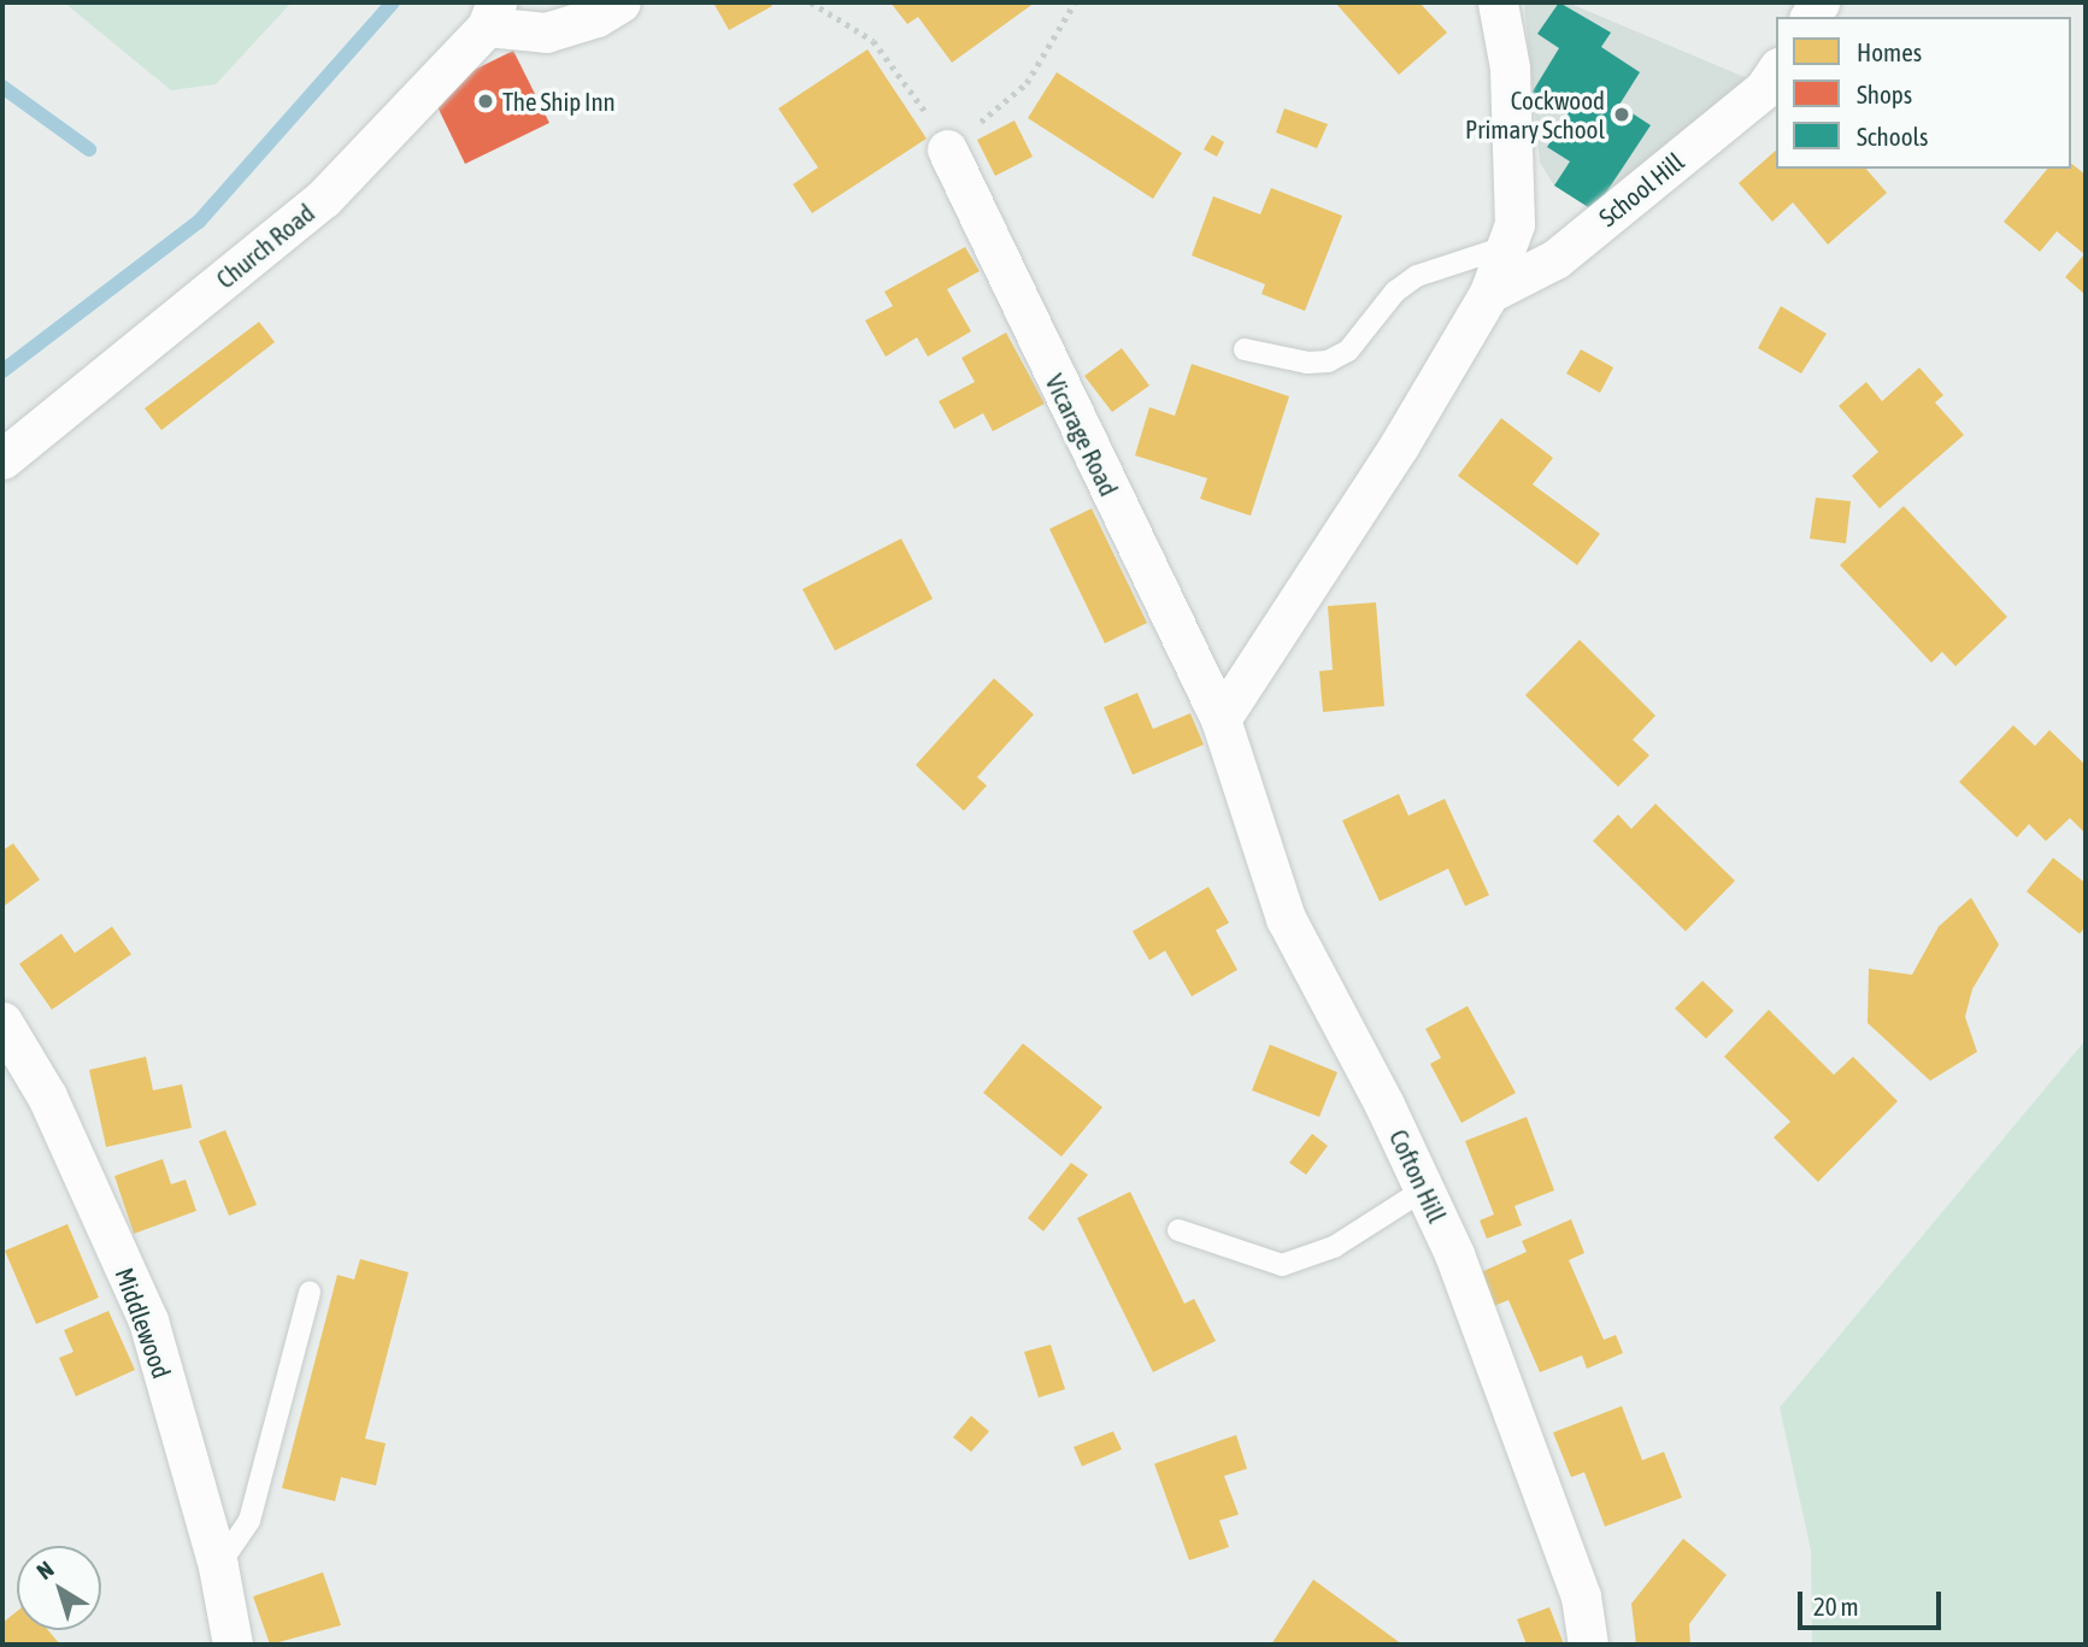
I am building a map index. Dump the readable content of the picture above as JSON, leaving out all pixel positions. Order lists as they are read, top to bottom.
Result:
{
  "streets": {
    "street": [
      "School Hill",
      "Church Road",
      "Vicarage Road",
      "Cofton Hill",
      "Middlewood"
    ]
  },
  "crossings": [
    ["Vicarage Road", "Cofton Hill"]
  ],
  "places": ["The Ship Inn", "Cockwood Primary School"],
  "legend": ["Homes", "Shops", "Schools"],
  "scale_bar": "20 m",
  "north": "top left"
}
